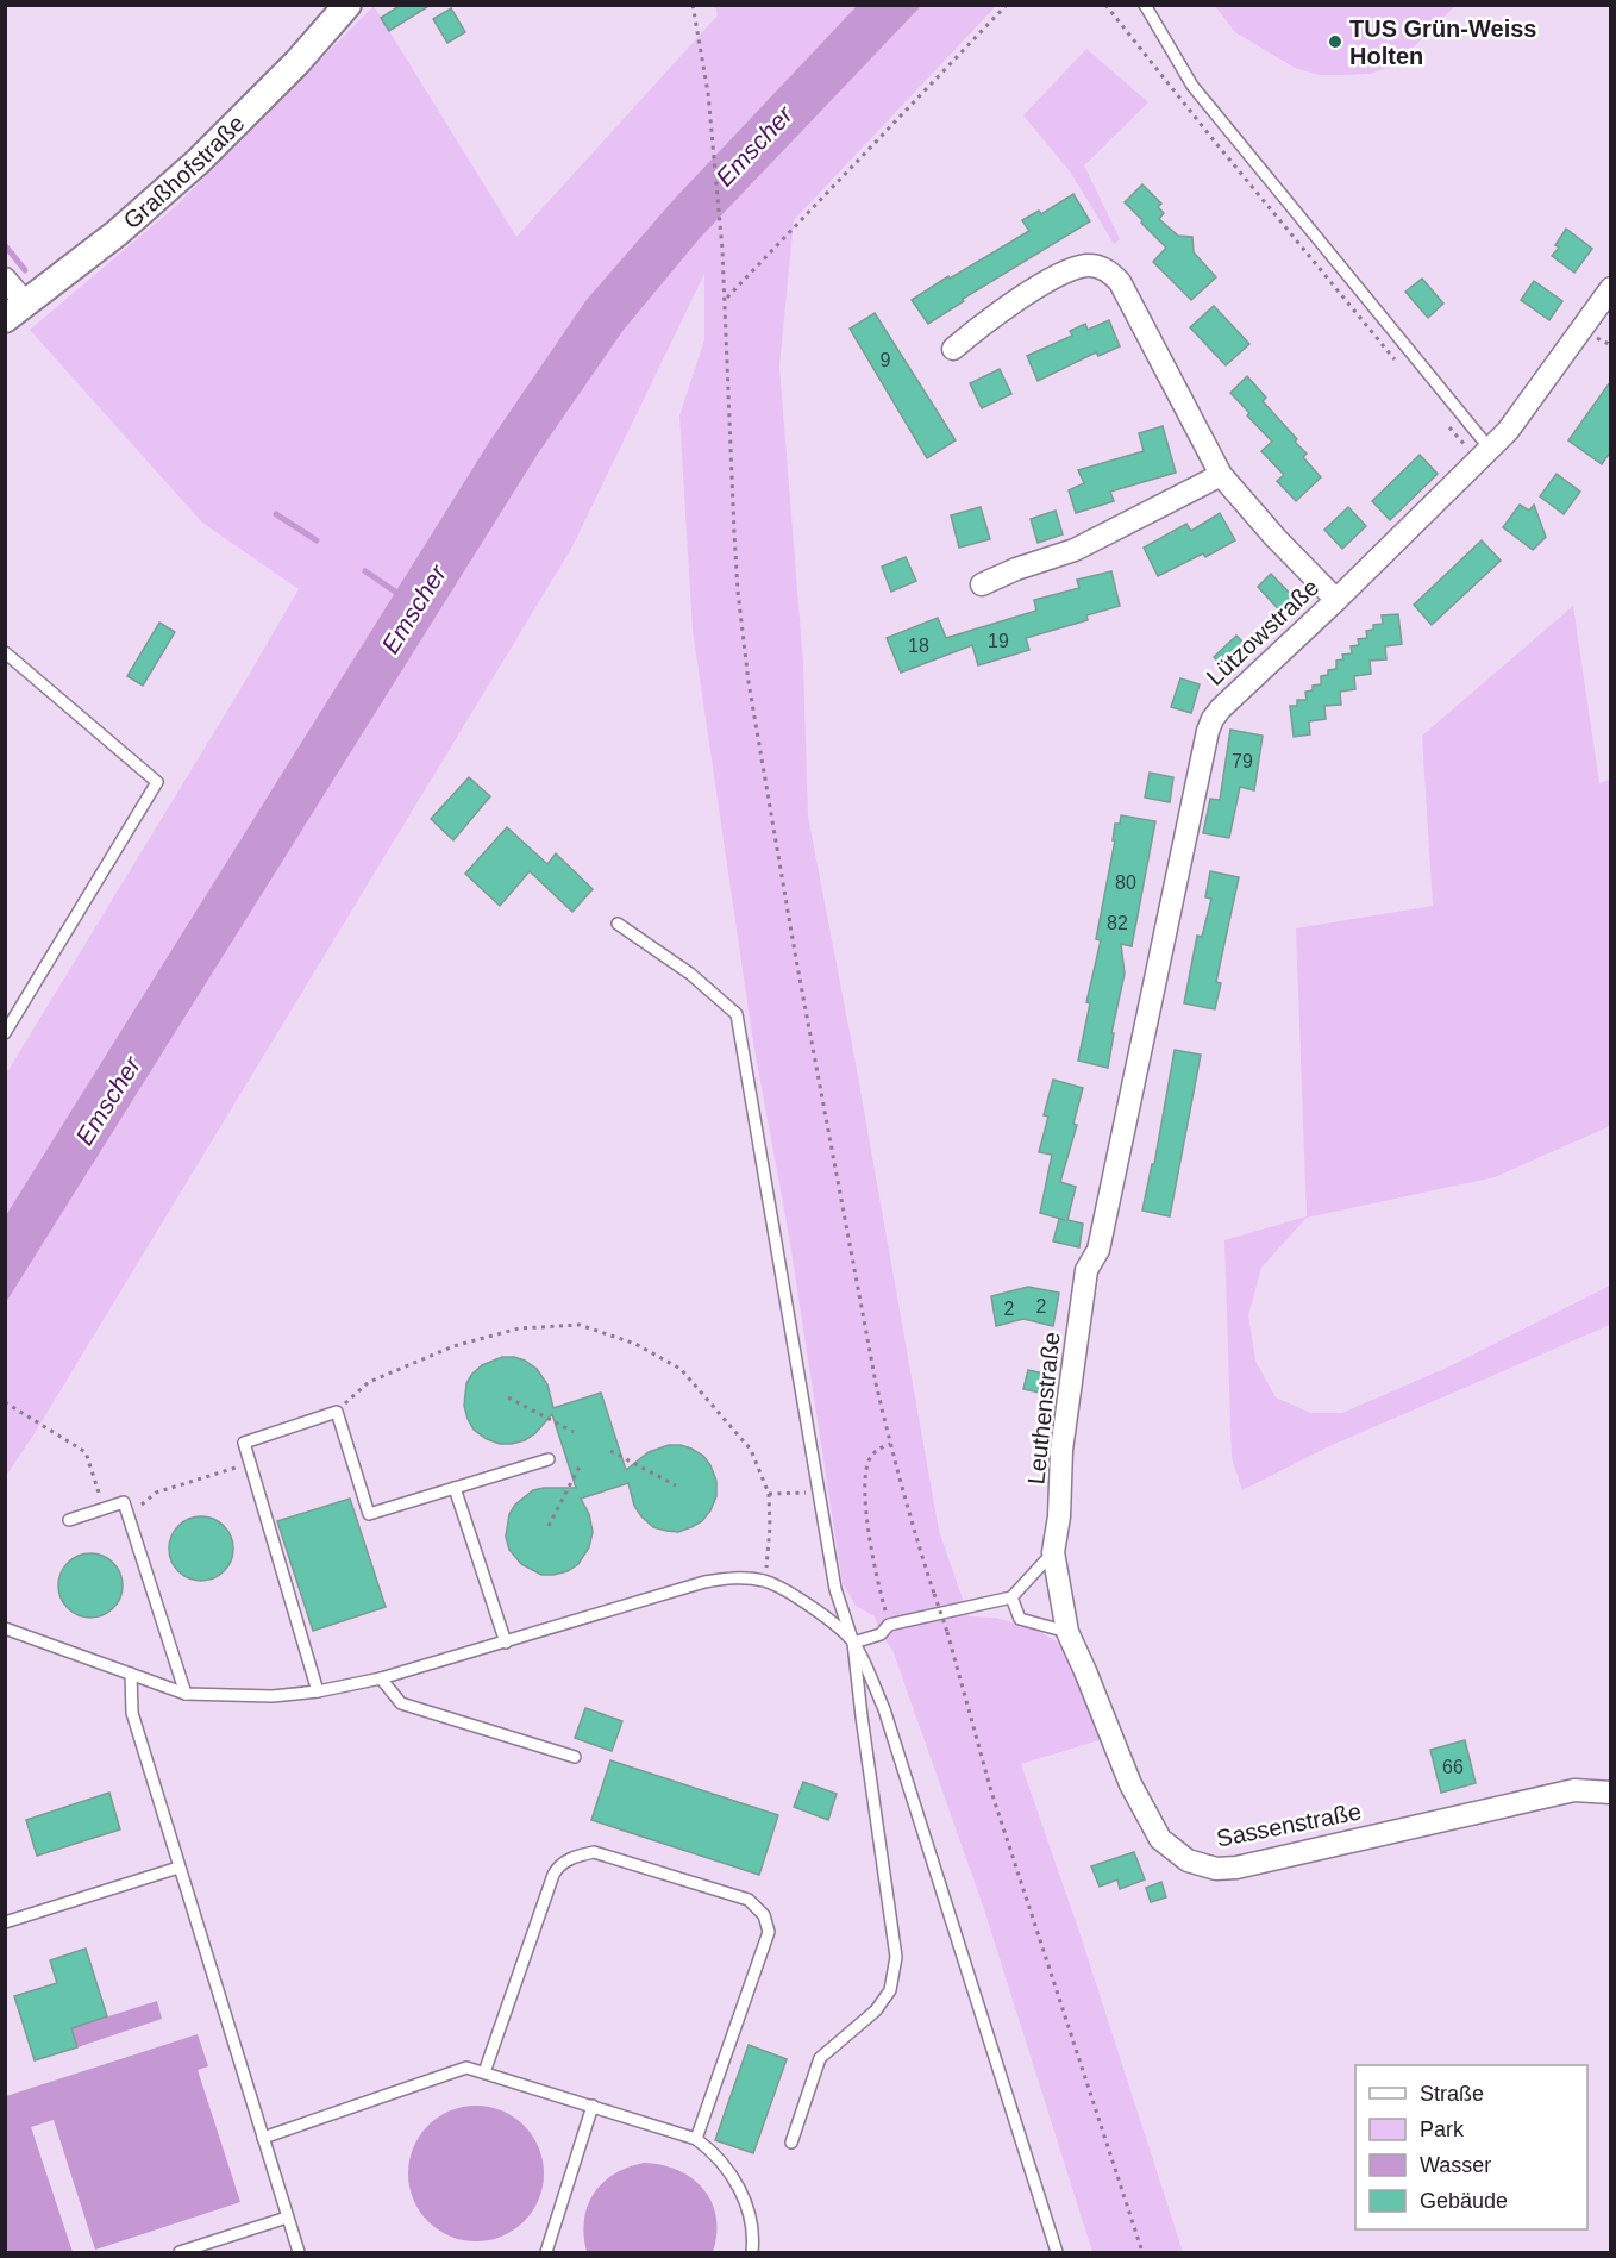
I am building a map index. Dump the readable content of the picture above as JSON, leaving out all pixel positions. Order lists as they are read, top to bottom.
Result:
{
  "streets": {
    "street": [
      "Graßhofstraße",
      "Lützowstraße",
      "Leuthenstraße",
      "Sassenstraße"
    ]
  },
  "crossings": [
    ["Lützowstraße", "Leuthenstraße"],
    ["Leuthenstraße", "Sassenstraße"]
  ],
  "water": ["Emscher"],
  "places": ["TUS Grün-Weiss Holten"],
  "house_numbers": [
    "9",
    "19",
    "18",
    "79",
    "80",
    "82",
    "2",
    "2",
    "66"
  ],
  "legend": [
    "Straße",
    "Park",
    "Wasser",
    "Gebäude"
  ]
}
